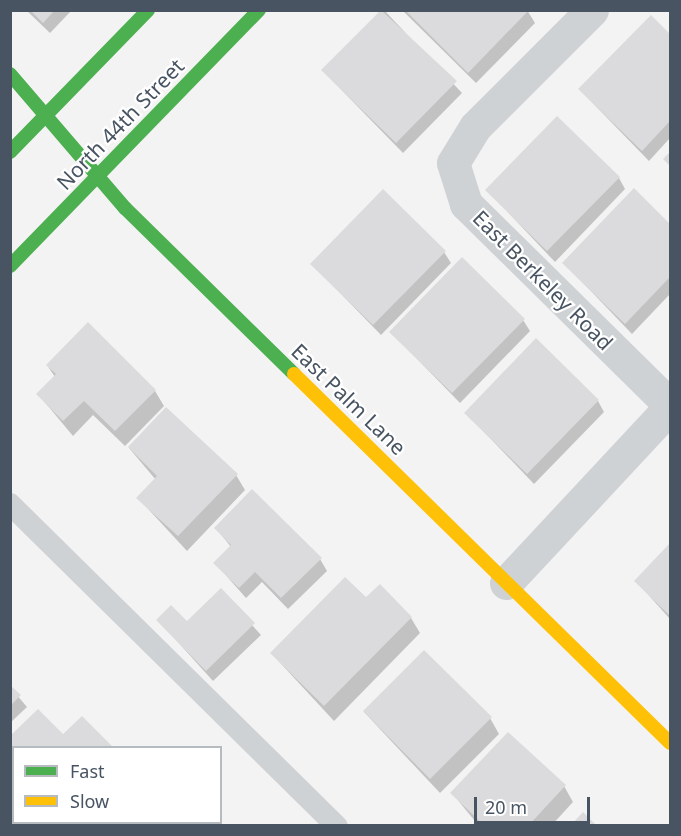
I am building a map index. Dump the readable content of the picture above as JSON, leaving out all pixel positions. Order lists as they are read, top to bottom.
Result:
{
  "streets": {
    "street": ["North 44th Street", "East Berkeley Road", "East Palm Lane"]
  },
  "crossings": [
    ["North 44th Street", "East Palm Lane"],
    ["East Berkeley Road", "East Palm Lane"]
  ],
  "legend": ["Fast", "Slow"],
  "scale_bar": "20 m"
}
